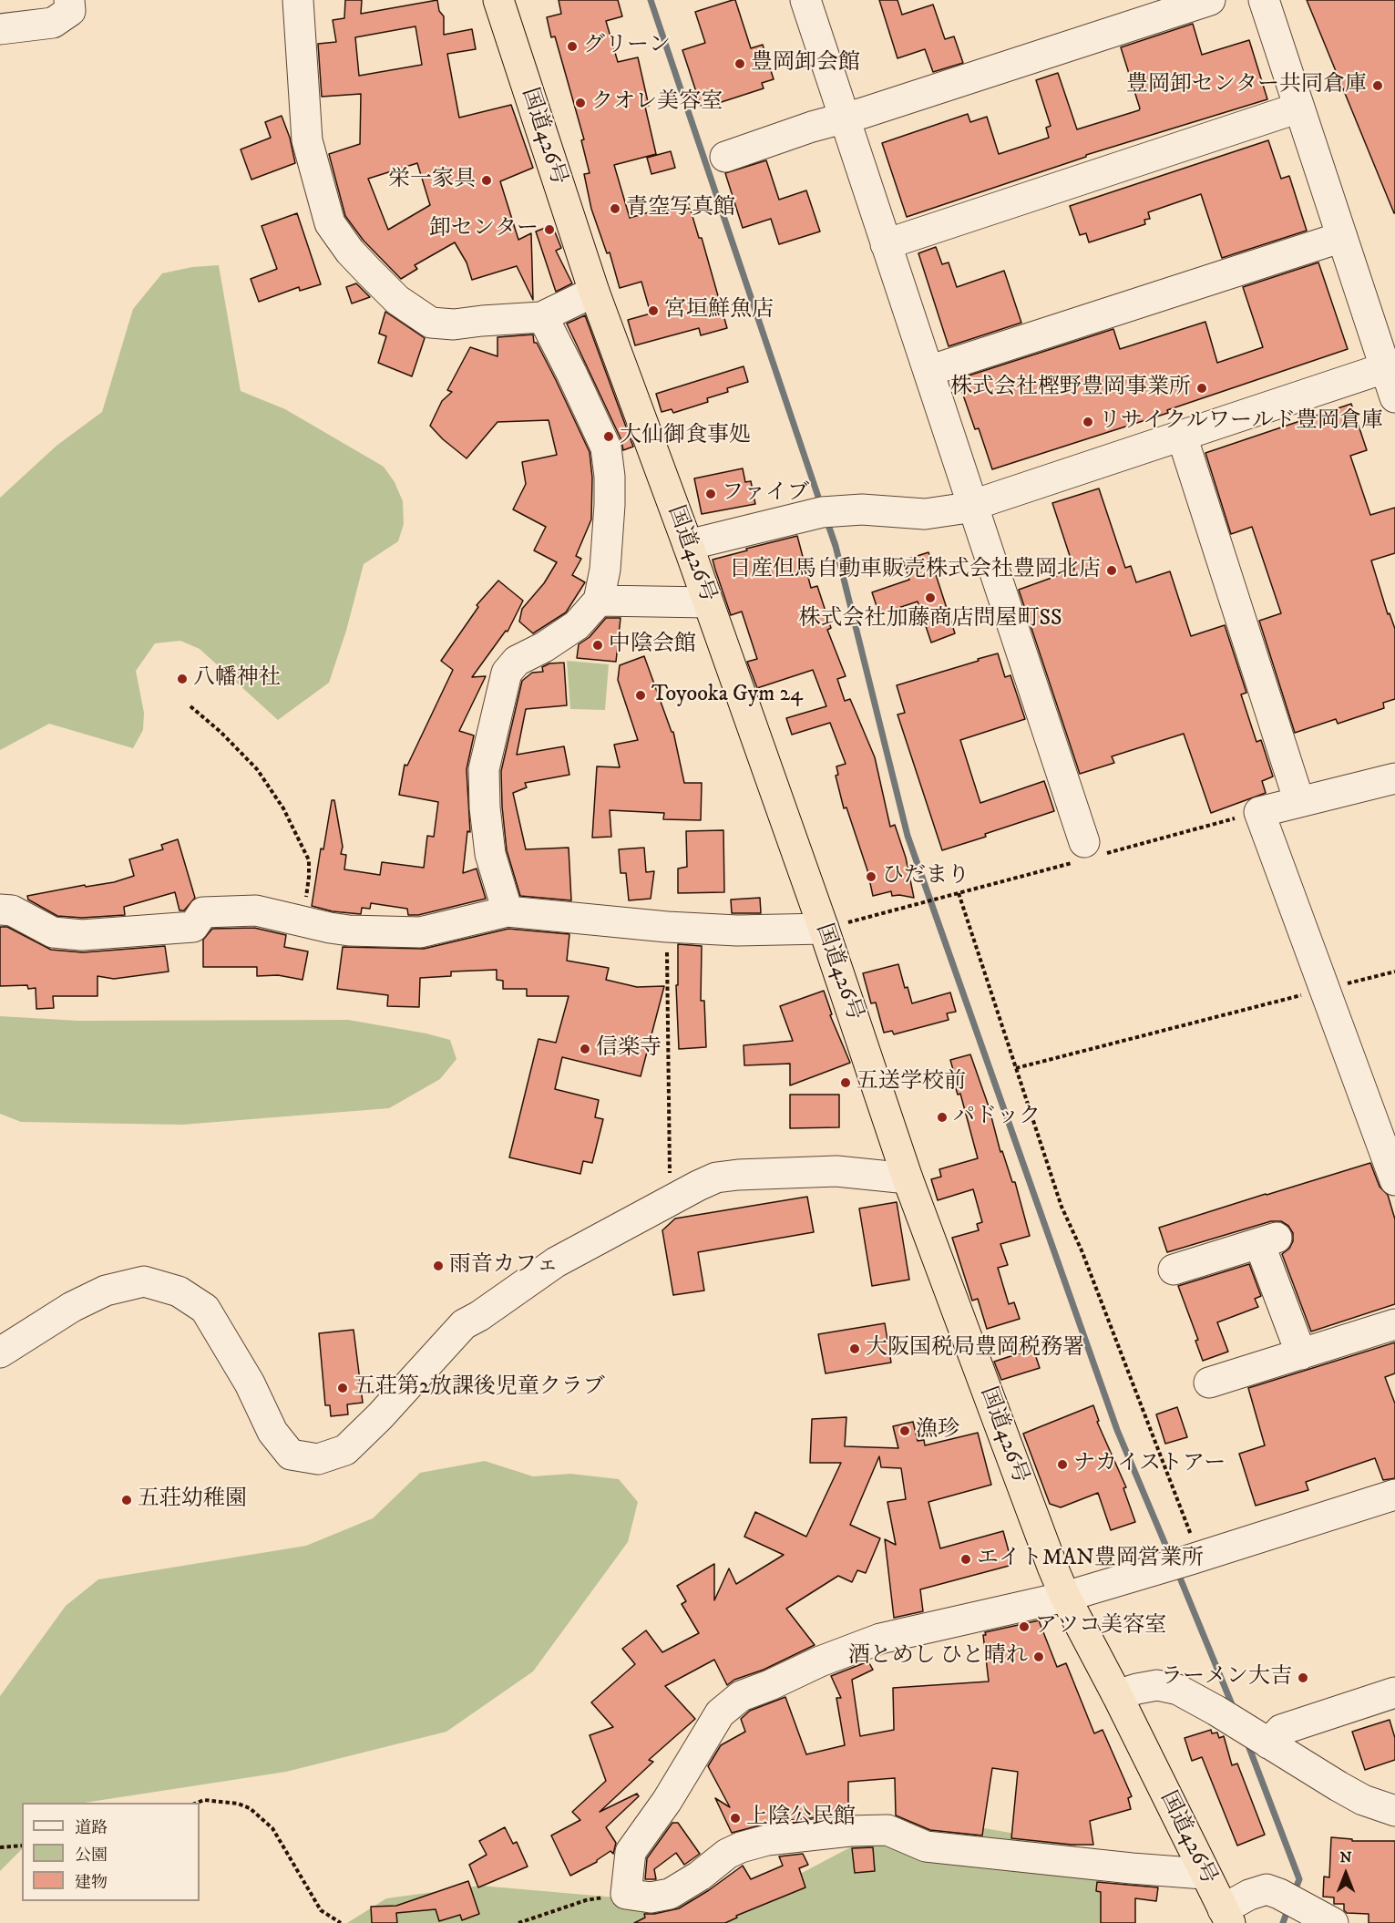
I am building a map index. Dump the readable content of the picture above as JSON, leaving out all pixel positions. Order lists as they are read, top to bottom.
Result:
{
  "streets": {
    "highway": ["国道426号"]
  },
  "places": [
    "グリーン",
    "豊岡卸会館",
    "豊岡卸センター共同倉庫",
    "クオレ美容室",
    "栄一家具",
    "青空写真館",
    "卸センター",
    "宮垣鮮魚店",
    "株式会社樫野豊岡事業所",
    "リサイクルワールド豊岡倉庫",
    "大仙御食事処",
    "ファイブ",
    "日産但馬自動車販売株式会社豊岡北店",
    "株式会社加藤商店問屋町SS",
    "中陰会館",
    "八幡神社",
    "Toyooka Gym 24",
    "ひだまり",
    "信楽寺",
    "五送学校前",
    "パドック",
    "雨音カフェ",
    "大阪国税局豊岡税務署",
    "五荘第2放課後児童クラブ",
    "漁珍",
    "ナカイストアー",
    "五荘幼稚園",
    "エイトMAN豊岡営業所",
    "アツコ美容室",
    "酒とめし ひと晴れ",
    "ラーメン大吉",
    "上陰公民館"
  ],
  "legend": ["道路", "公園", "建物"],
  "north": "top"
}
